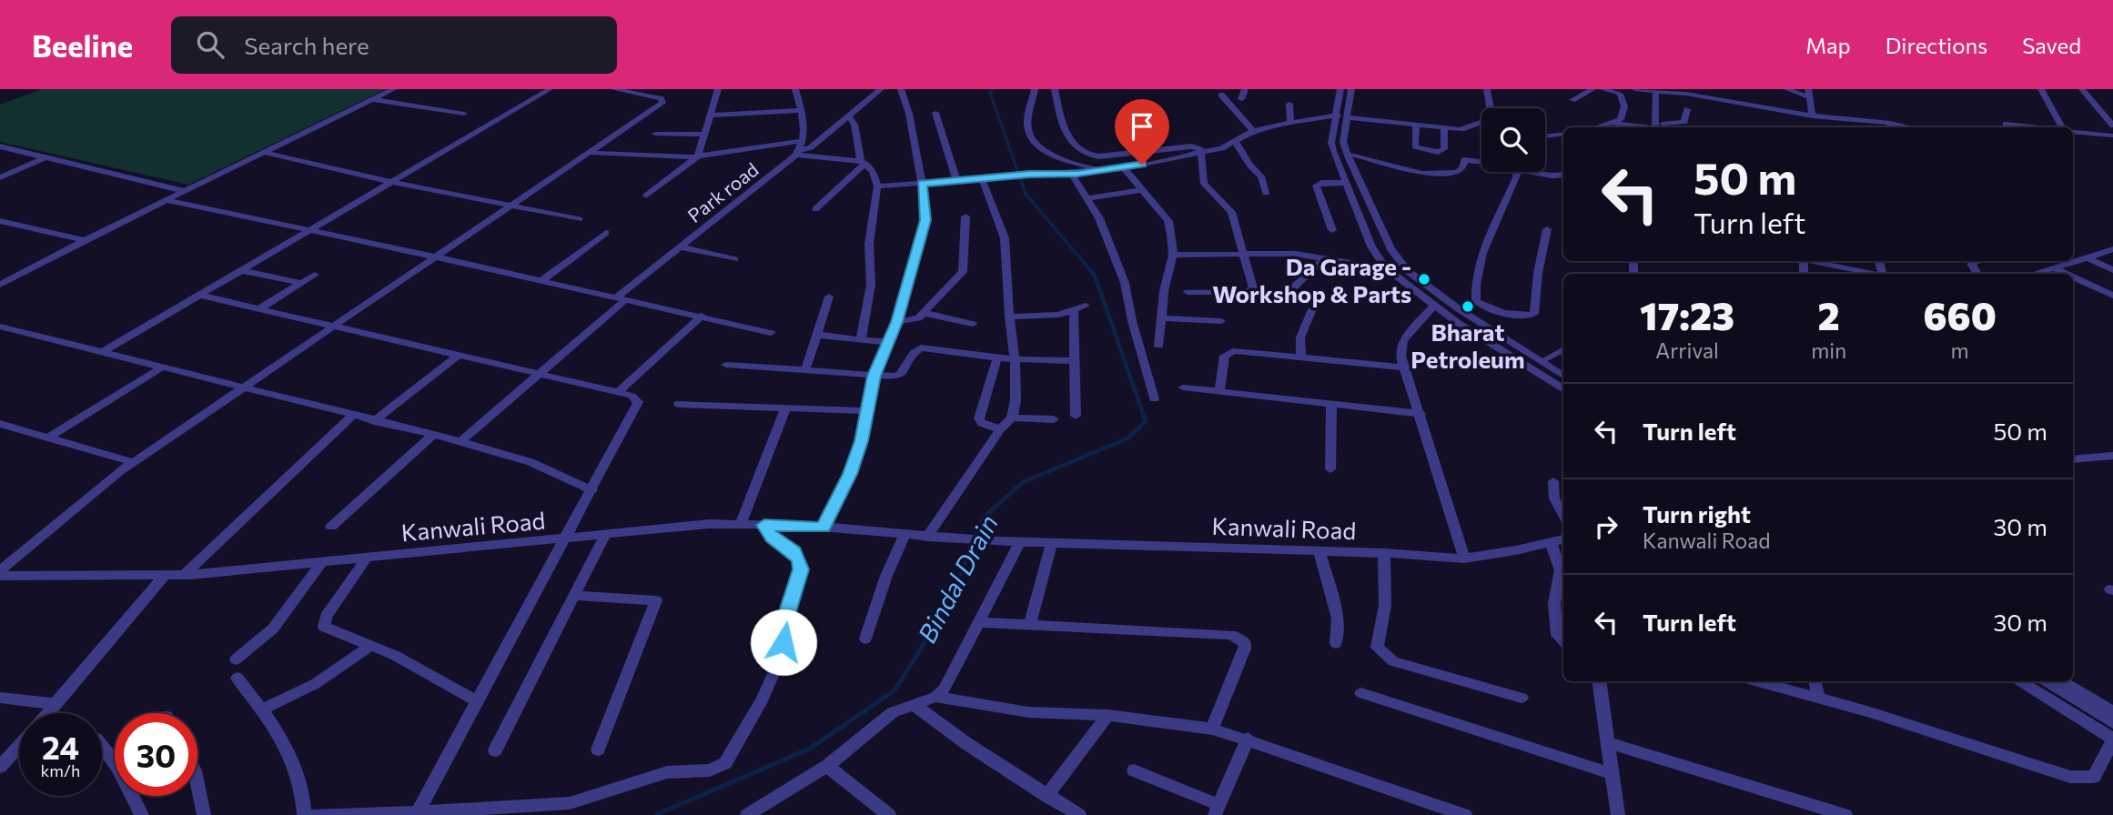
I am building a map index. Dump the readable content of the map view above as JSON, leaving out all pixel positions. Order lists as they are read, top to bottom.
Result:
{
  "streets": {
    "street": ["Park road", "Kanwali Road"]
  },
  "water": ["Bindal Drain"],
  "places": ["Da Garage - Workshop & Parts", "Bharat Petroleum"],
  "page": {
    "header": "Beeline",
    "search": "Search here",
    "nav": ["Map", "Directions", "Saved"],
    "turn": ["50 m", "Turn left"],
    "eta": [
      "17:23",
      "Arrival",
      "2",
      "min",
      "660",
      "m"
    ],
    "list": [
      {
        "name": "Turn left",
        "value": "50 m"
      },
      {
        "name": "Turn right",
        "note": "Kanwali Road",
        "value": "30 m"
      },
      {
        "name": "Turn left",
        "value": "30 m"
      }
    ],
    "speed": "24 km/h",
    "limit": "30"
  }
}
